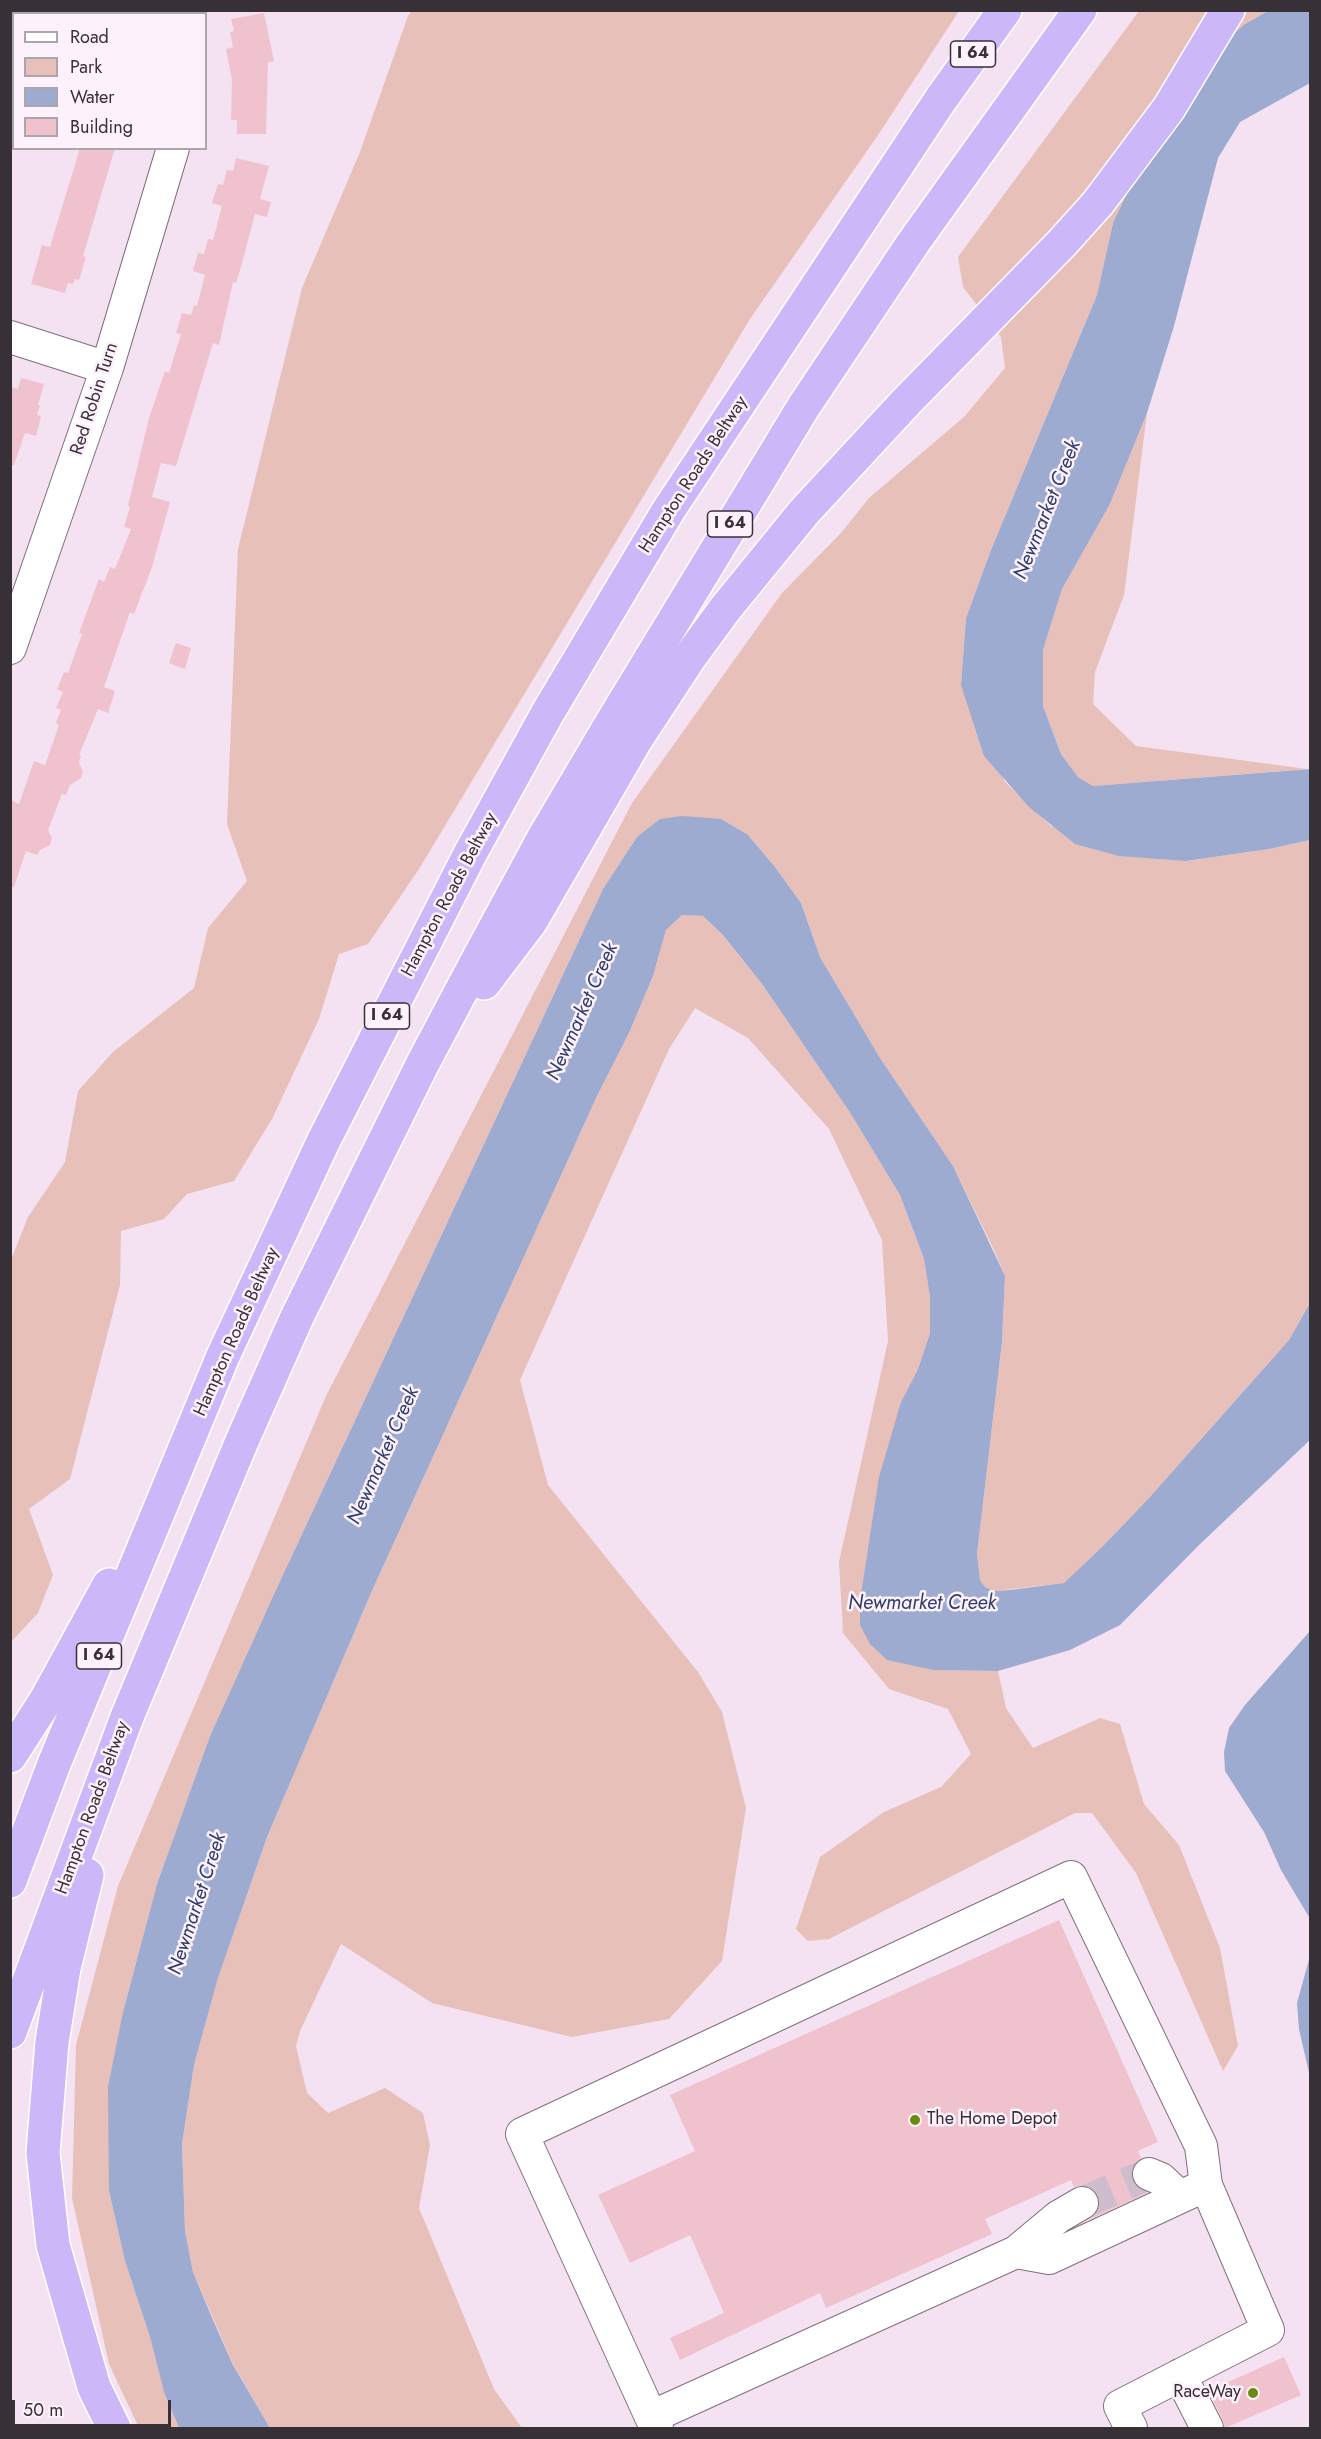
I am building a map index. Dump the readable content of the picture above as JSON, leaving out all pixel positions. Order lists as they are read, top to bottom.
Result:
{
  "streets": {
    "highway": ["I 64", "Hampton Roads Beltway"],
    "street": ["Red Robin Turn"]
  },
  "crossings": [
    ["I 64", "Hampton Roads Beltway"]
  ],
  "water": ["Newmarket Creek"],
  "places": ["The Home Depot", "RaceWay"],
  "legend": [
    "Road",
    "Park",
    "Water",
    "Building"
  ],
  "scale_bar": "50 m"
}
